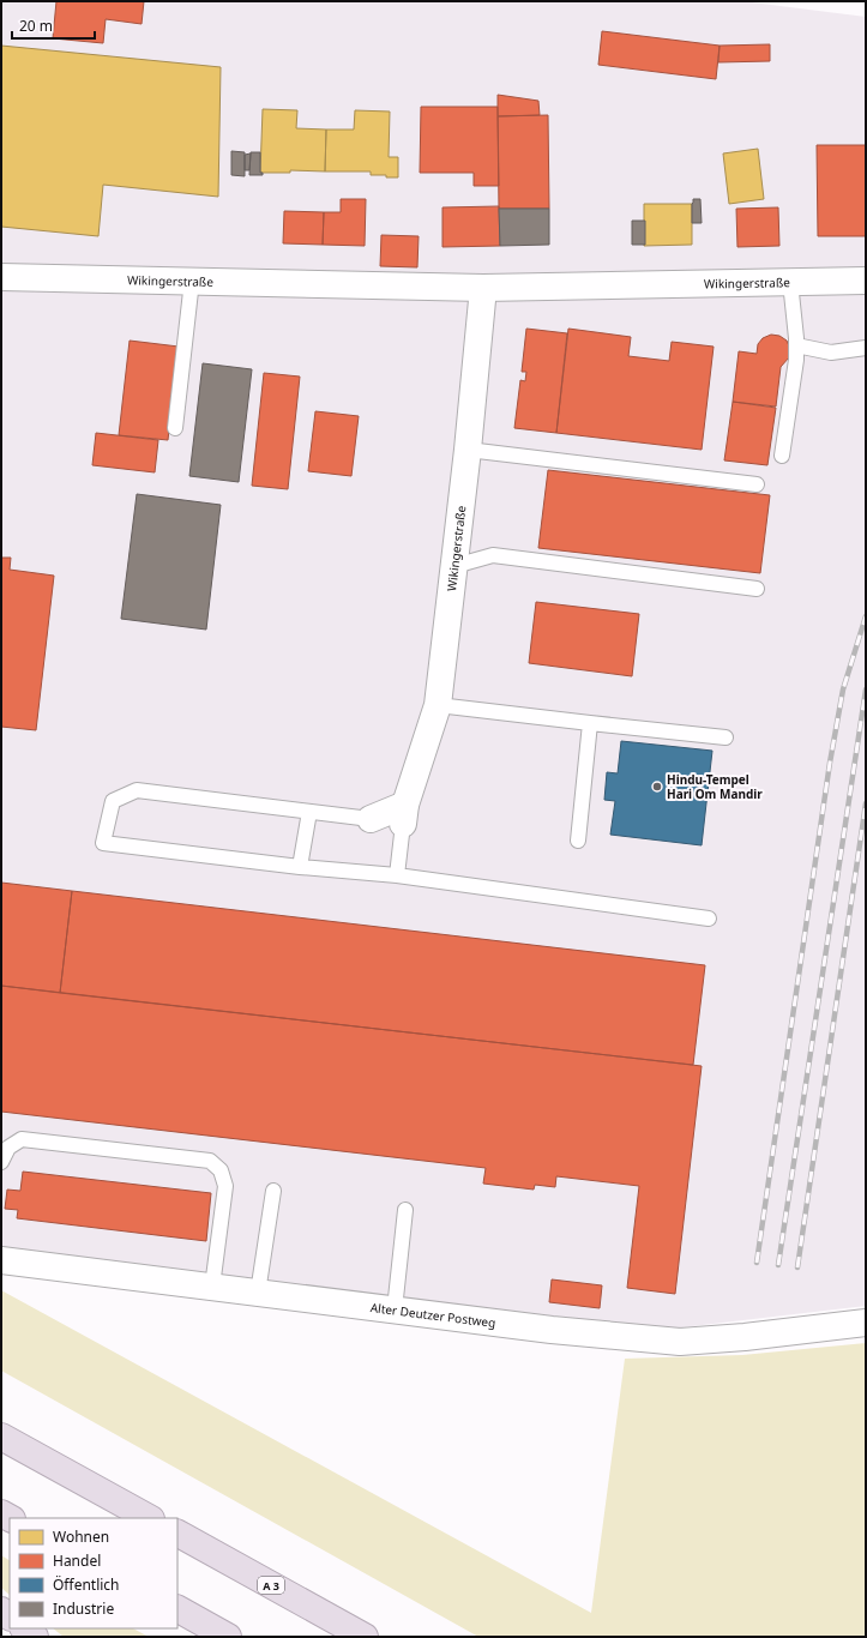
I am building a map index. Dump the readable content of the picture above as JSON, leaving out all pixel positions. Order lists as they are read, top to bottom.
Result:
{
  "streets": {
    "highway": ["A 3"],
    "street": ["Wikingerstraße", "Alter Deutzer Postweg"]
  },
  "places": ["Hindu-Tempel Hari Om Mandir"],
  "legend": [
    "Wohnen",
    "Handel",
    "Öffentlich",
    "Industrie"
  ],
  "scale_bar": "20 m"
}
